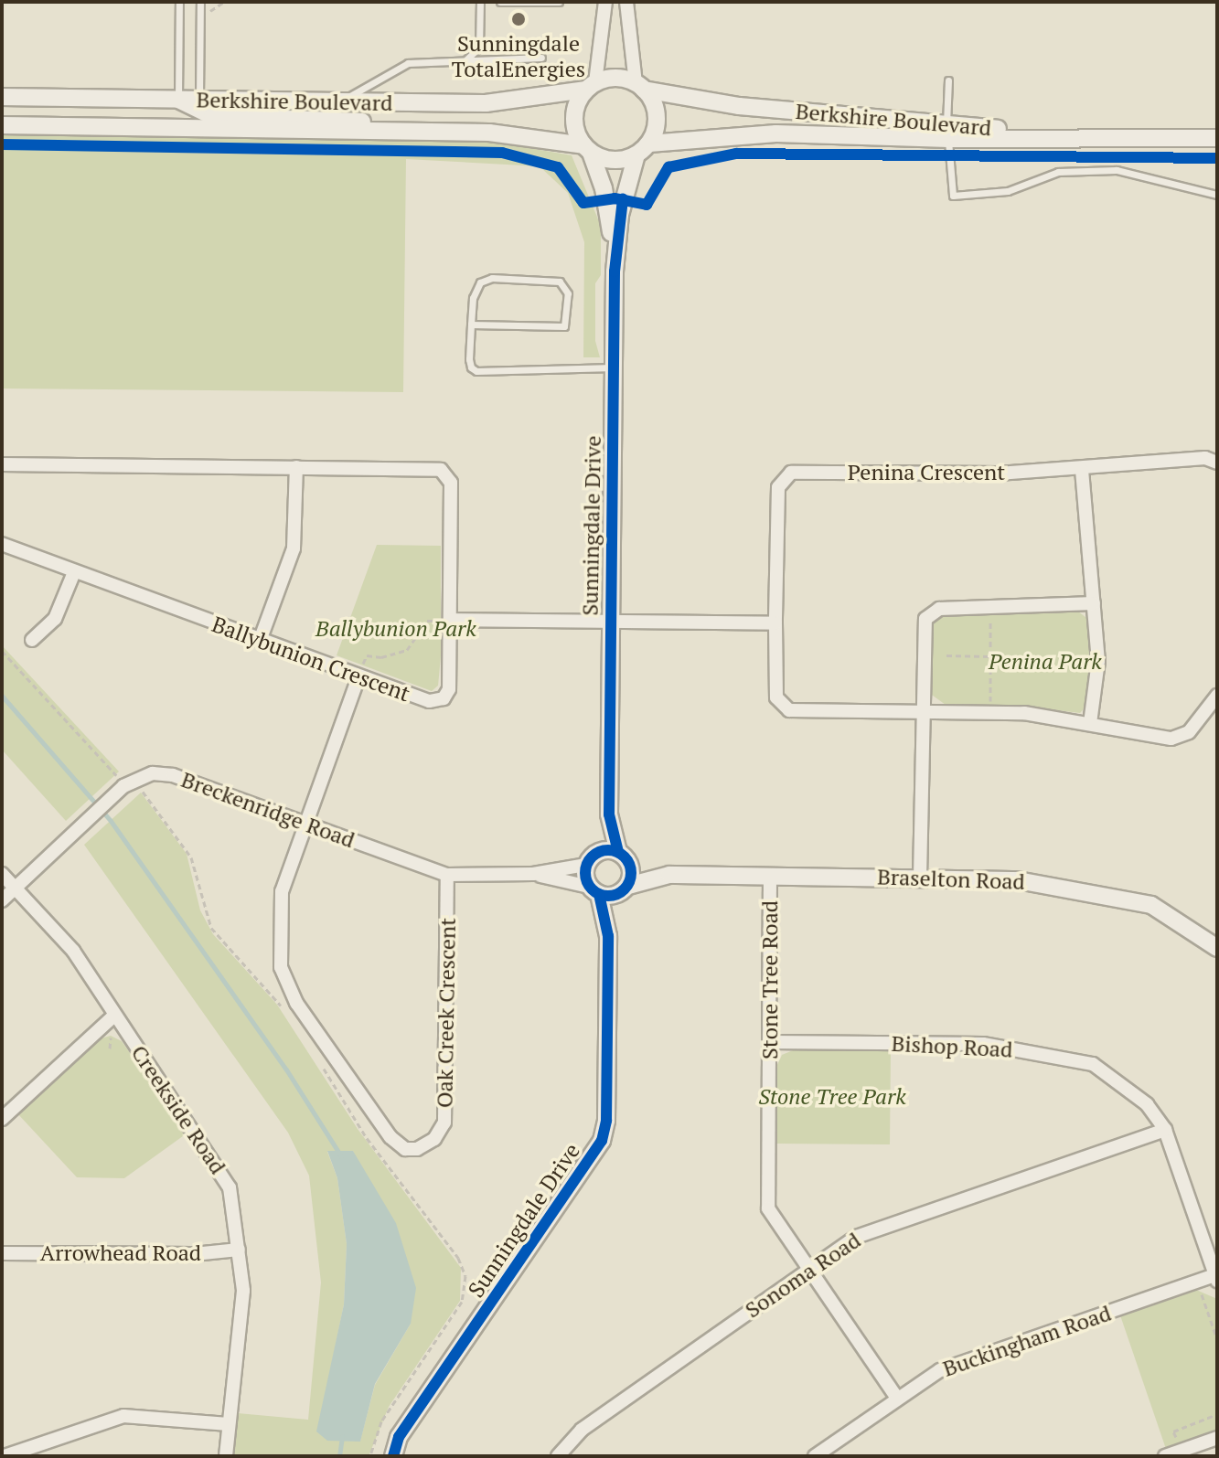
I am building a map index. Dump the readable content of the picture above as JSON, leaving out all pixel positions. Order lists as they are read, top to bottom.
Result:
{
  "streets": {
    "street": [
      "Berkshire Boulevard",
      "Penina Crescent",
      "Sunningdale Drive",
      "Ballybunion Crescent",
      "Breckenridge Road",
      "Braselton Road",
      "Stone Tree Road",
      "Oak Creek Crescent",
      "Bishop Road",
      "Creekside Road",
      "Arrowhead Road",
      "Sonoma Road",
      "Buckingham Road"
    ]
  },
  "crossings": [
    ["Berkshire Boulevard", "Sunningdale Drive"],
    ["Sunningdale Drive", "Breckenridge Road"],
    ["Sunningdale Drive", "Braselton Road"],
    ["Breckenridge Road", "Braselton Road"],
    ["Breckenridge Road", "Oak Creek Crescent"],
    ["Braselton Road", "Stone Tree Road"],
    ["Stone Tree Road", "Bishop Road"],
    ["Stone Tree Road", "Sonoma Road"],
    ["Stone Tree Road", "Buckingham Road"],
    ["Bishop Road", "Sonoma Road"],
    ["Bishop Road", "Buckingham Road"],
    ["Creekside Road", "Arrowhead Road"]
  ],
  "parks": ["Ballybunion Park", "Penina Park", "Stone Tree Park"],
  "places": ["Sunningdale TotalEnergies"]
}
